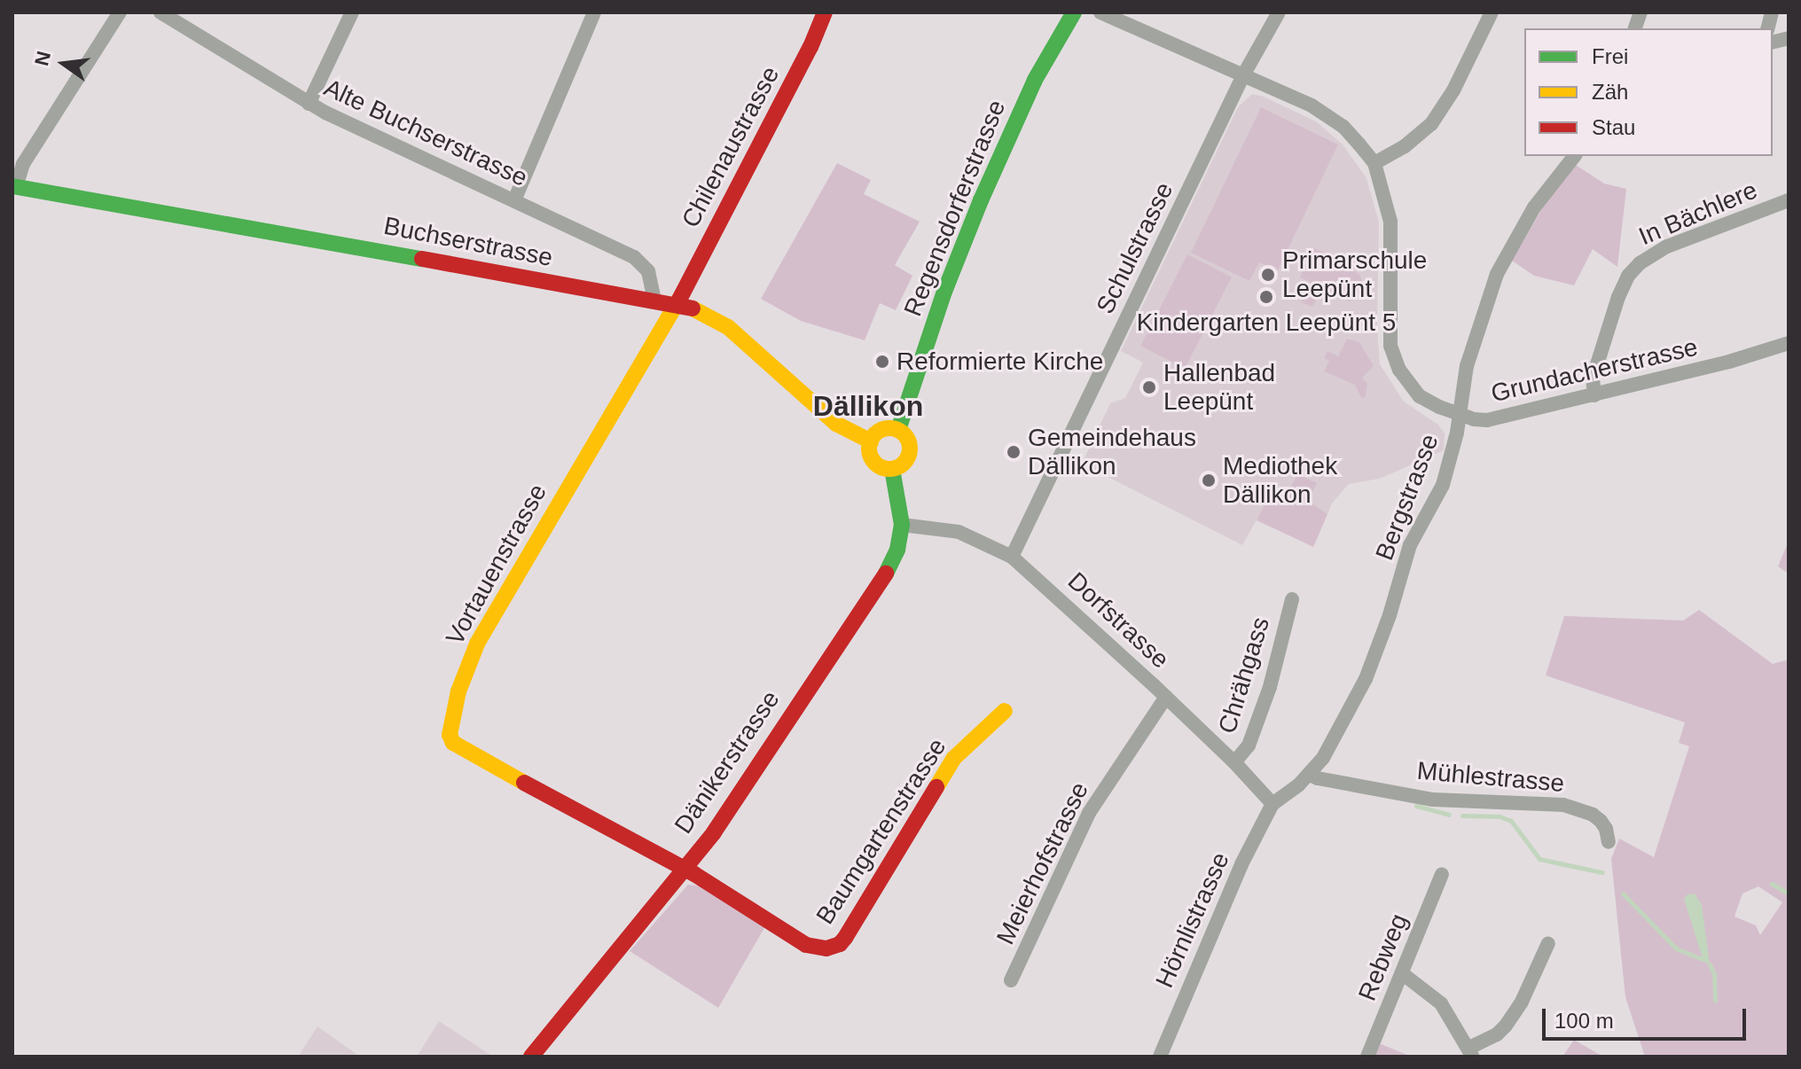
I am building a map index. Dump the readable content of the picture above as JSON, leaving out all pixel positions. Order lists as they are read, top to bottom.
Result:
{
  "streets": {
    "street": [
      "Alte Buchserstrasse",
      "Chilenaustrasse",
      "Regensdorferstrasse",
      "In Bächlere",
      "Buchserstrasse",
      "Schulstrasse",
      "Grundacherstrasse",
      "Bergstrasse",
      "Vortauenstrasse",
      "Dorfstrasse",
      "Chrähgass",
      "Dänikerstrasse",
      "Mühlestrasse",
      "Baumgartenstrasse",
      "Meierhofstrasse",
      "Hörnlistrasse",
      "Rebweg"
    ]
  },
  "crossings": [
    ["Alte Buchserstrasse", "Buchserstrasse"],
    ["Chilenaustrasse", "Buchserstrasse"],
    ["Chilenaustrasse", "Vortauenstrasse"],
    ["Regensdorferstrasse", "Buchserstrasse"],
    ["Regensdorferstrasse", "Dänikerstrasse"],
    ["In Bächlere", "Grundacherstrasse"],
    ["Buchserstrasse", "Vortauenstrasse"],
    ["Buchserstrasse", "Dänikerstrasse"],
    ["Schulstrasse", "Grundacherstrasse"],
    ["Schulstrasse", "Dorfstrasse"],
    ["Grundacherstrasse", "Bergstrasse"],
    ["Bergstrasse", "Dorfstrasse"],
    ["Bergstrasse", "Mühlestrasse"],
    ["Bergstrasse", "Hörnlistrasse"],
    ["Vortauenstrasse", "Dänikerstrasse"],
    ["Vortauenstrasse", "Baumgartenstrasse"],
    ["Dorfstrasse", "Chrähgass"],
    ["Dorfstrasse", "Dänikerstrasse"],
    ["Dorfstrasse", "Meierhofstrasse"],
    ["Dorfstrasse", "Hörnlistrasse"],
    ["Dänikerstrasse", "Baumgartenstrasse"]
  ],
  "districts": ["Dällikon"],
  "places": [
    "Primarschule Leepünt",
    "Kindergarten Leepünt 5",
    "Reformierte Kirche",
    "Hallenbad Leepünt",
    "Gemeindehaus Dällikon",
    "Mediothek Dällikon"
  ],
  "legend": ["Frei", "Zäh", "Stau"],
  "scale_bar": "100 m",
  "north": "left"
}
